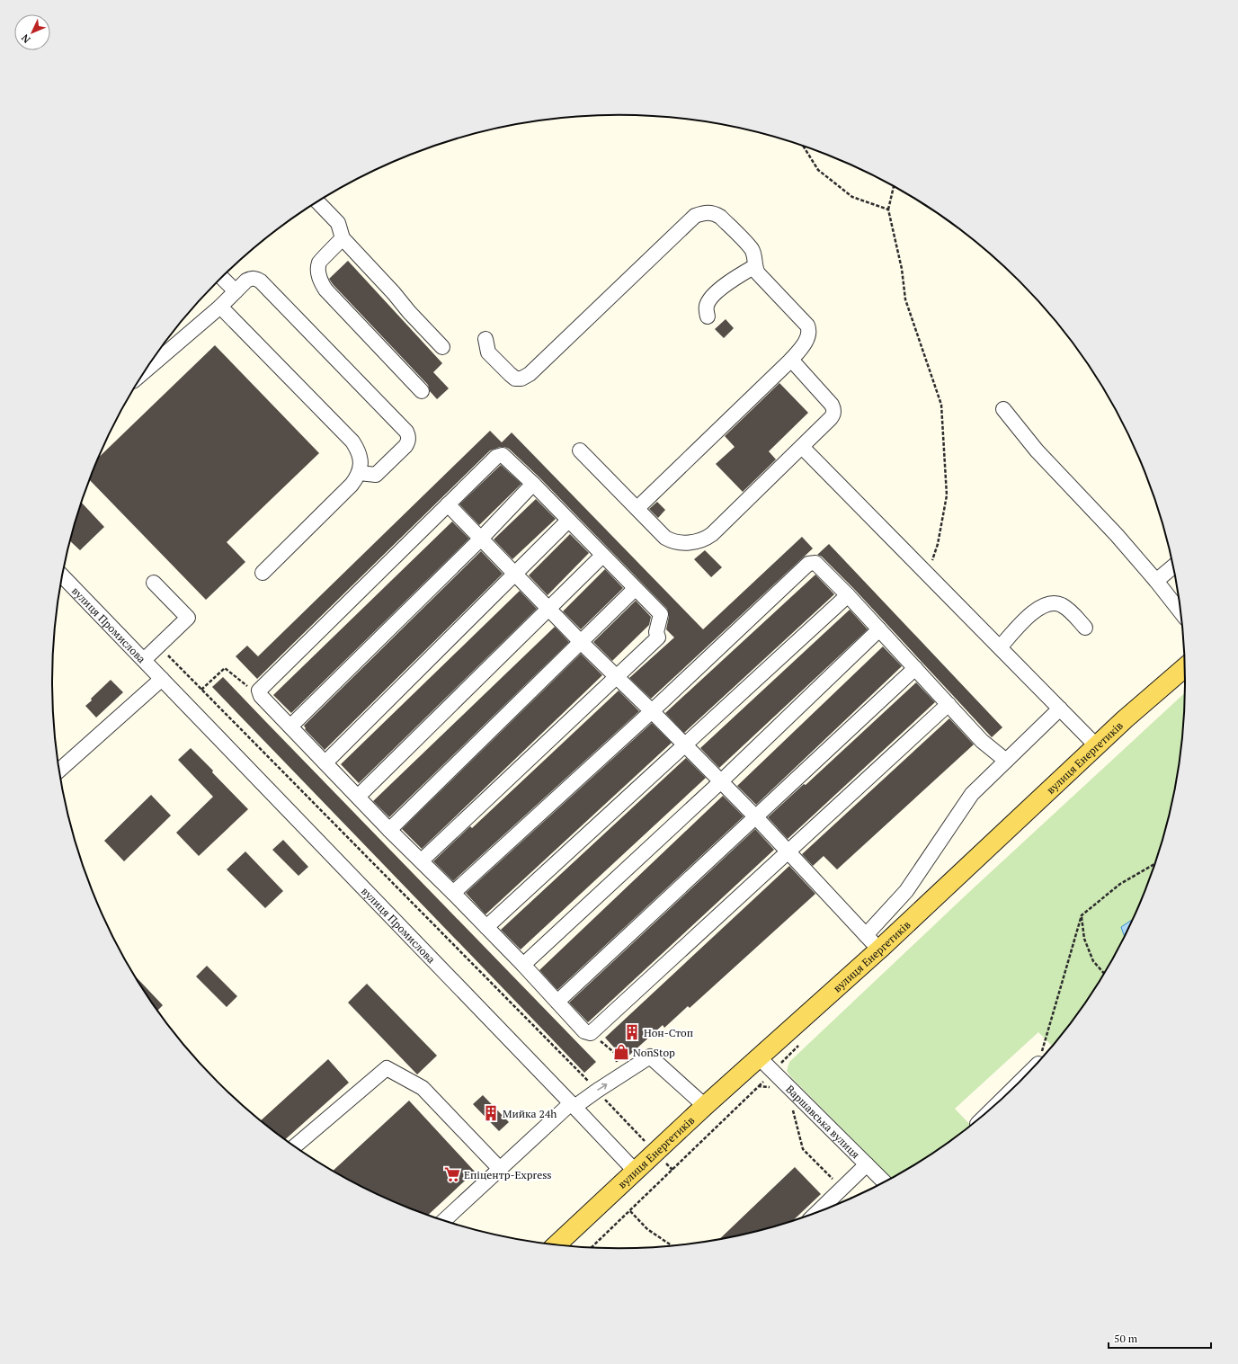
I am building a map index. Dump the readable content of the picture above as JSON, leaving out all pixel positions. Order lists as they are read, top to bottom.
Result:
{
  "streets": {
    "main road": ["вулиця Енергетиків"],
    "street": ["вулиця Промислова", "Варшавська вулиця"]
  },
  "crossings": [
    ["вулиця Промислова", "вулиця Енергетиків"],
    ["вулиця Енергетиків", "Варшавська вулиця"]
  ],
  "places": {
    "building": ["Нон-Стоп", "Мийка 24һ"],
    "shop": ["NonStop"],
    "supermarket": ["Епіцентр-Express"]
  },
  "scale_bar": "50 m",
  "north": "bottom left"
}
